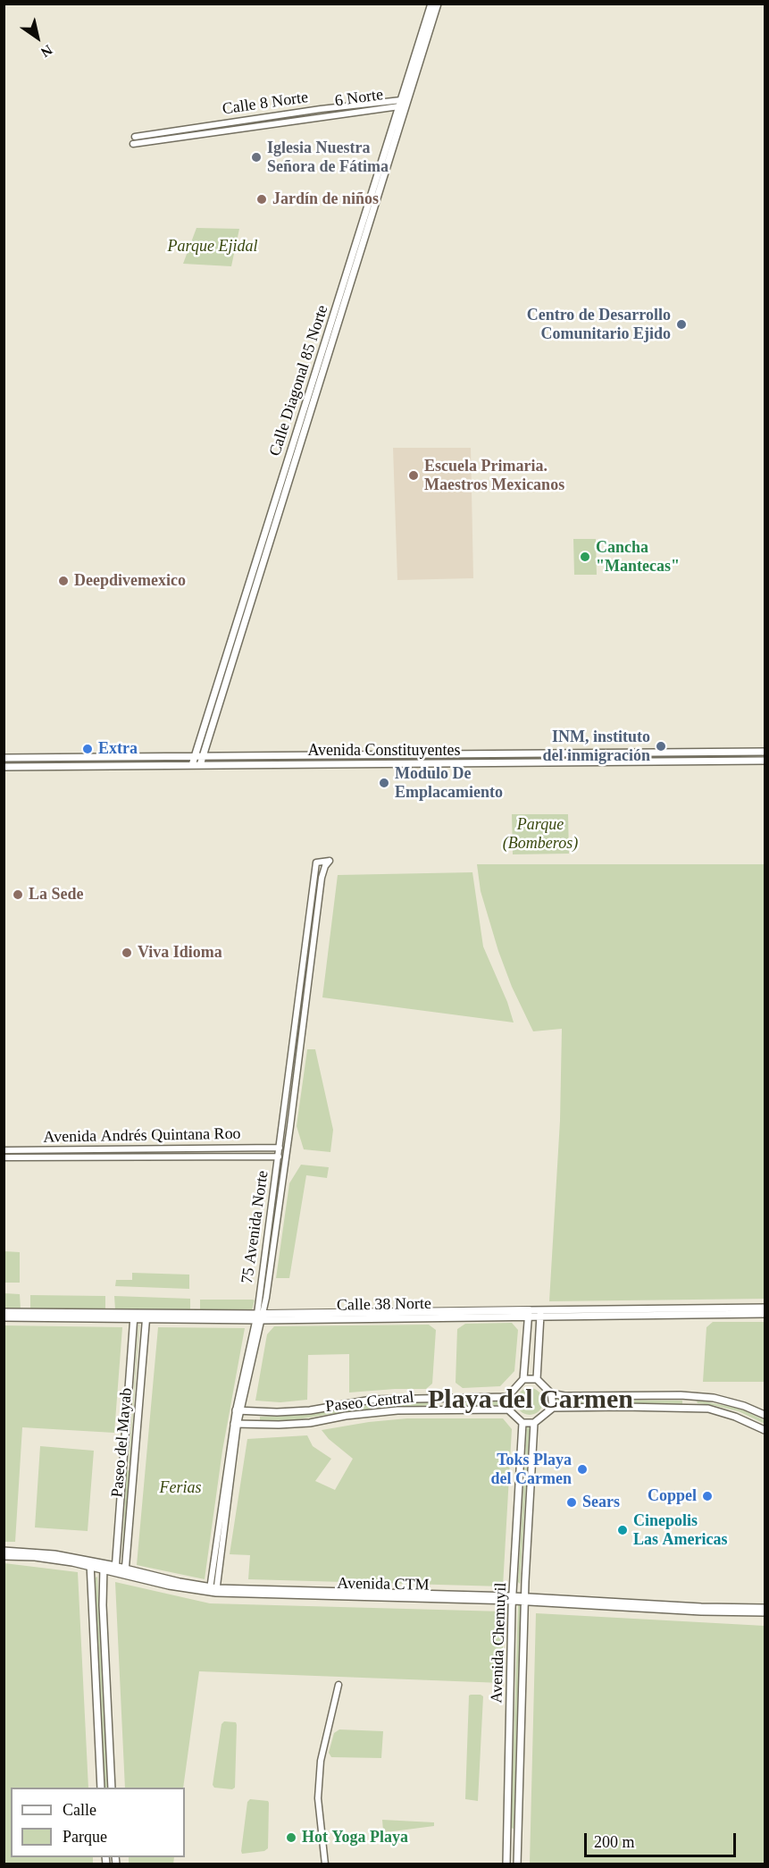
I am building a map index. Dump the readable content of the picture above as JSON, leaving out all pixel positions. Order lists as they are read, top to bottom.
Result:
{
  "streets": {
    "main road": [
      "Calle Diagonal 85 Norte",
      "Avenida Constituyentes",
      "Calle 38 Norte",
      "Paseo Central",
      "Paseo del Mayab",
      "Avenida CTM",
      "Avenida Chemuyil"
    ],
    "street": [
      "6 Norte",
      "Calle 8 Norte",
      "Avenida Andrés Quintana Roo",
      "75 Avenida Norte"
    ]
  },
  "crossings": [
    ["6 Norte", "Calle 8 Norte"],
    ["6 Norte", "Calle Diagonal 85 Norte"],
    ["Calle 8 Norte", "Calle Diagonal 85 Norte"],
    ["Calle Diagonal 85 Norte", "Avenida Constituyentes"],
    ["Avenida Andrés Quintana Roo", "75 Avenida Norte"],
    ["75 Avenida Norte", "Calle 38 Norte"],
    ["75 Avenida Norte", "Paseo Central"],
    ["75 Avenida Norte", "Avenida CTM"],
    ["Calle 38 Norte", "Paseo del Mayab"],
    ["Paseo Central", "Avenida Chemuyil"],
    ["Paseo del Mayab", "Avenida CTM"],
    ["Avenida CTM", "Avenida Chemuyil"]
  ],
  "districts": ["Playa del Carmen"],
  "parks": ["Parque Ejidal", "Parque (Bomberos)", "Ferias"],
  "places": [
    "Iglesia Nuestra Señora de Fátima",
    "Jardín de niños",
    "Centro de Desarrollo Comunitario Ejido",
    "Escuela Primaria. Maestros Mexicanos",
    "Cancha \"Mantecas\"",
    "Deepdivemexico",
    "INM, instituto del inmigración",
    "Extra",
    "Modulo De Emplacamiento",
    "La Sede",
    "Viva Idioma",
    "Toks Playa del Carmen",
    "Coppel",
    "Sears",
    "Cinepolis Las Americas",
    "Hot Yoga Playa"
  ],
  "legend": ["Calle", "Parque"],
  "scale_bar": "200 m",
  "north": "bottom right"
}
